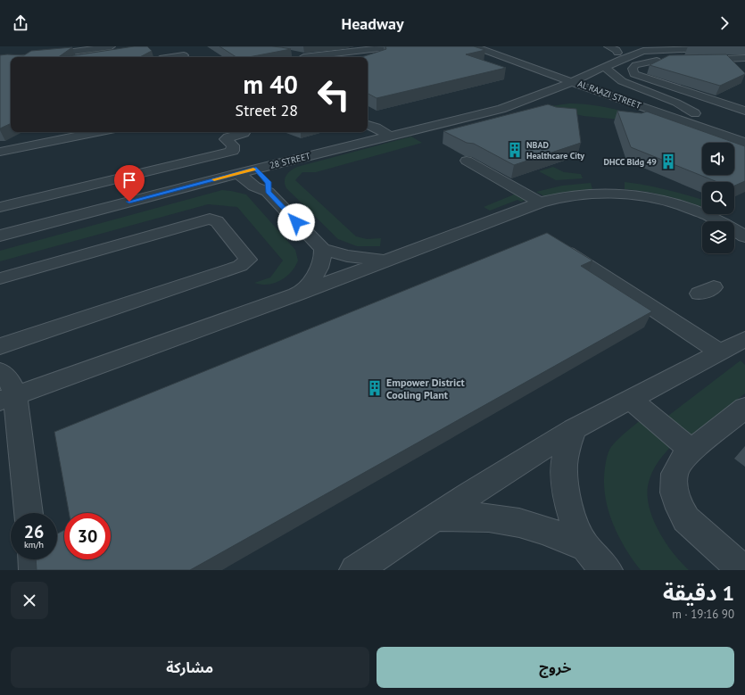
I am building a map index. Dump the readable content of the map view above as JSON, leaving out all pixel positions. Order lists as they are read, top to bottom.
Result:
{
  "streets": {
    "street": ["AL RAAZI STREET", "28 STREET"]
  },
  "crossings": [
    ["AL RAAZI STREET", "28 STREET"]
  ],
  "places": {
    "building": ["NBAD Healthcare City", "DHCC Bldg 49", "Empower District Cooling Plant"]
  },
  "page": {
    "header": "Headway",
    "turn": ["40 m", "28 Street"],
    "speed": "26 km/h",
    "limit": "30",
    "heading": ["1 دقيقة", "90 m · 19:16"],
    "buttons": ["خروج", "مشاركة"]
  }
}
